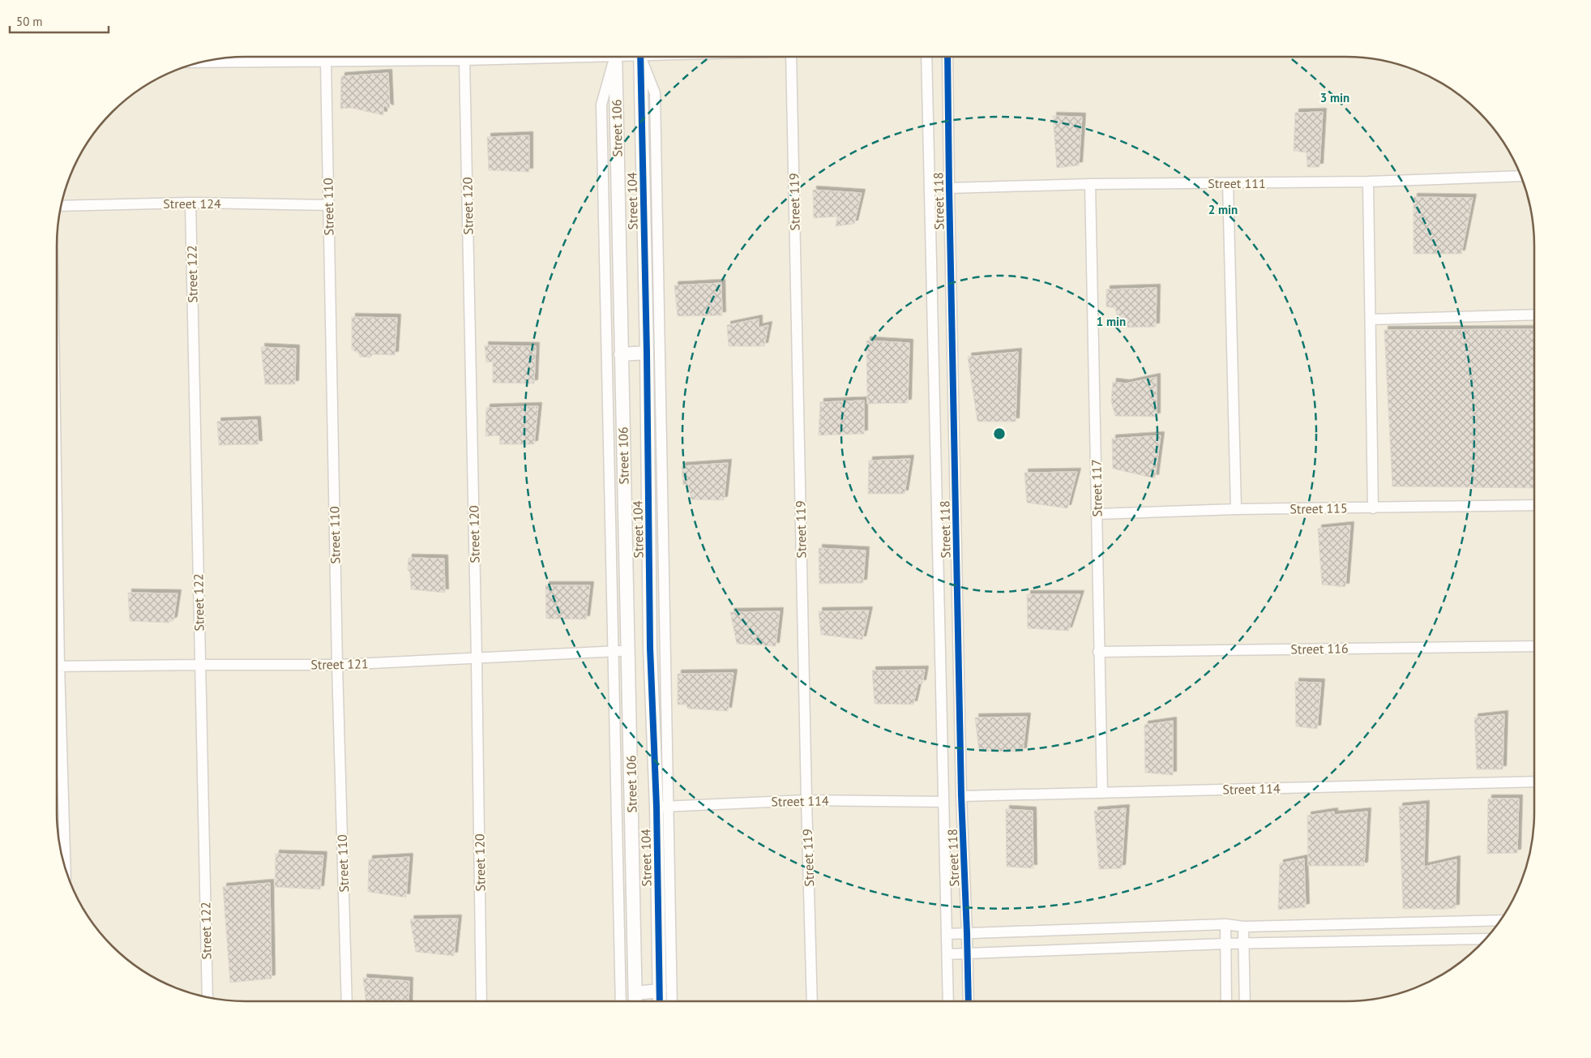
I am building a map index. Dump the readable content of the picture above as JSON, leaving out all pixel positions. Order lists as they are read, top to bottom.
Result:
{
  "streets": {
    "street": [
      "Street 106",
      "Street 111",
      "Street 104",
      "Street 118",
      "Street 119",
      "Street 124",
      "Street 120",
      "Street 110",
      "Street 122",
      "Street 117",
      "Street 115",
      "Street 116",
      "Street 121",
      "Street 114"
    ]
  },
  "crossings": [
    ["Street 106", "Street 121"],
    ["Street 111", "Street 118"],
    ["Street 111", "Street 117"],
    ["Street 104", "Street 114"],
    ["Street 118", "Street 114"],
    ["Street 119", "Street 114"],
    ["Street 124", "Street 110"],
    ["Street 124", "Street 122"],
    ["Street 120", "Street 121"],
    ["Street 110", "Street 121"],
    ["Street 122", "Street 121"],
    ["Street 117", "Street 115"],
    ["Street 117", "Street 116"],
    ["Street 117", "Street 114"]
  ],
  "scale_bar": "50 m",
  "rings": ["3 min", "2 min", "1 min"]
}
